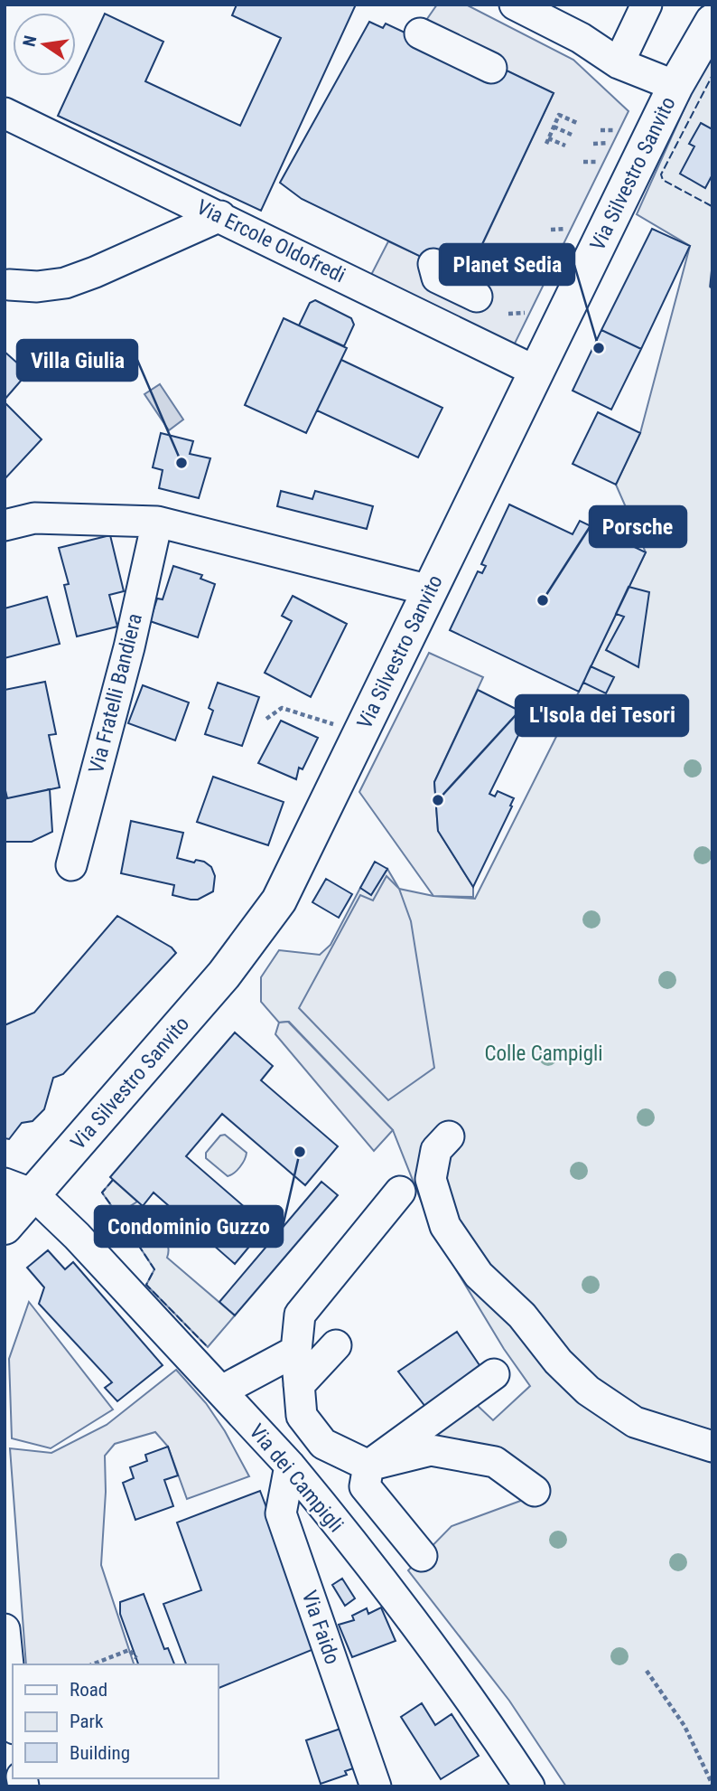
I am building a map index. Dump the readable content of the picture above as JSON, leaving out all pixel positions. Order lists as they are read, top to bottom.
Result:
{
  "streets": {
    "main road": ["Via Silvestro Sanvito"],
    "street": [
      "Via Ercole Oldofredi",
      "Via Fratelli Bandiera",
      "Via dei Campigli",
      "Via Faido"
    ]
  },
  "crossings": [
    ["Via Silvestro Sanvito", "Via Ercole Oldofredi"],
    ["Via Silvestro Sanvito", "Via dei Campigli"],
    ["Via dei Campigli", "Via Faido"]
  ],
  "parks": ["Colle Campigli"],
  "places": [
    "Planet Sedia",
    "Villa Giulia",
    "Porsche",
    "L'Isola dei Tesori",
    "Condominio Guzzo"
  ],
  "legend": ["Road", "Park", "Building"],
  "north": "left"
}
